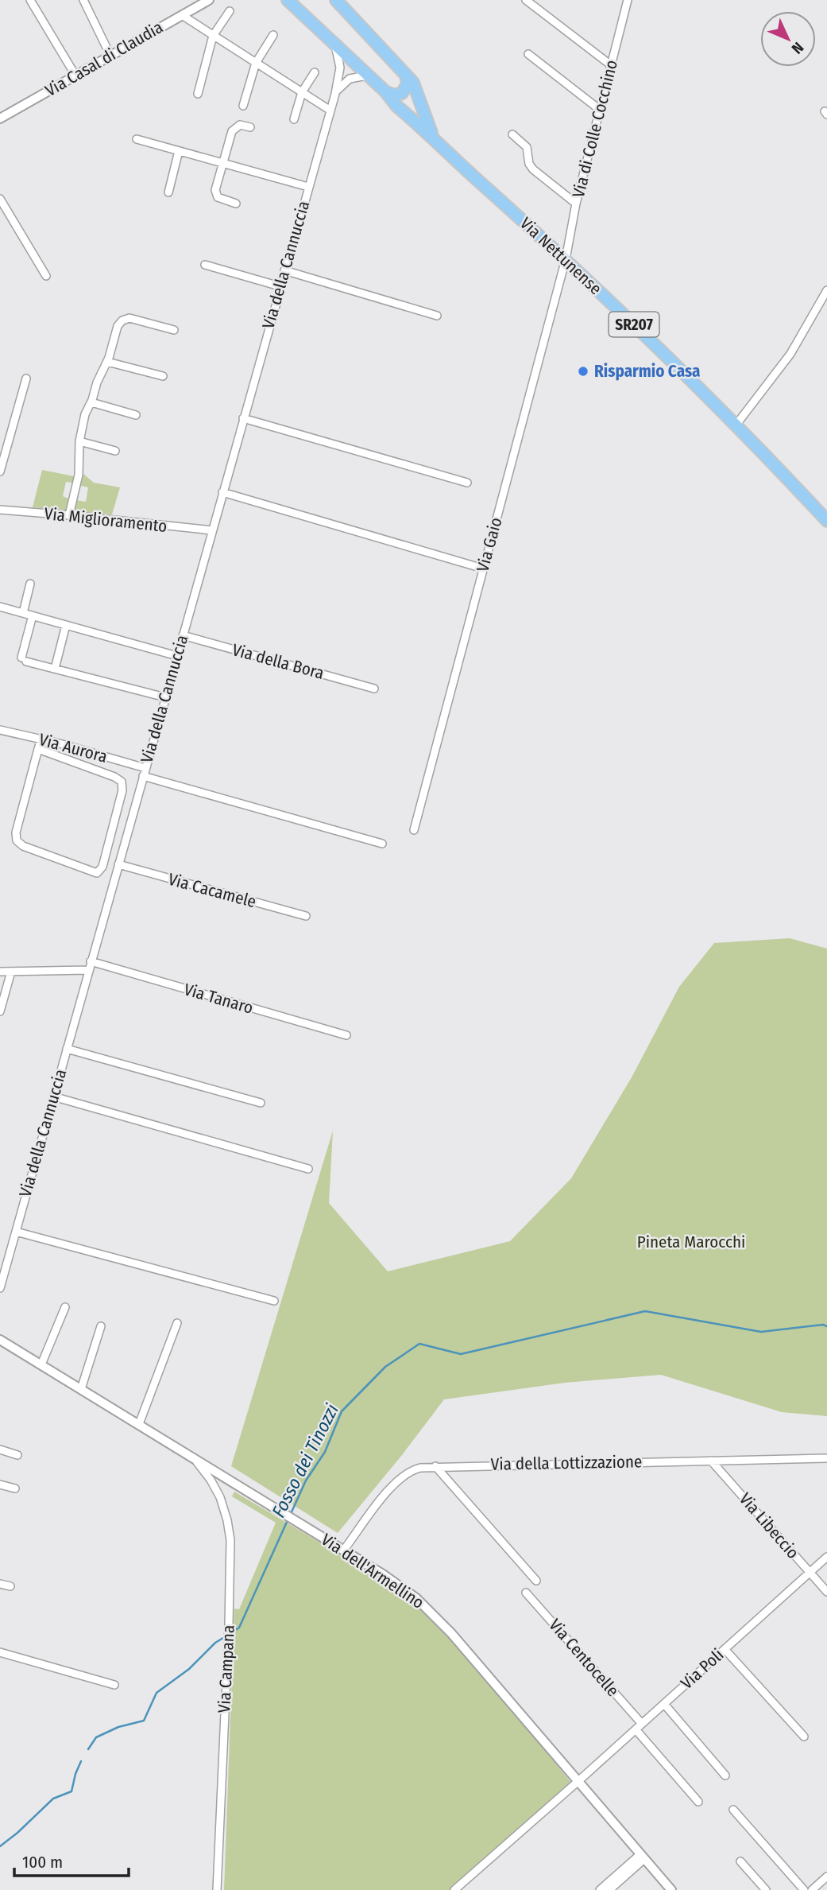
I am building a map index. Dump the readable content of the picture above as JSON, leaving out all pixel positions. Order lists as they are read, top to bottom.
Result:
{
  "streets": {
    "main road": ["Via Nettunense", "SR207"],
    "street": [
      "Via Casal di Claudia",
      "Via di Colle Cocchino",
      "Via della Cannuccia",
      "Via Miglioramento",
      "Via Gaio",
      "Via della Bora",
      "Via Aurora",
      "Via Cacamele",
      "Via Tanaro",
      "Via della Lottizzazione",
      "Via Libeccio",
      "Via dell'Armellino",
      "Via Centocelle",
      "Via Campana",
      "Via Poli"
    ]
  },
  "crossings": [
    ["Via di Colle Cocchino", "Via Nettunense"],
    ["Via di Colle Cocchino", "Via Gaio"],
    ["Via Nettunense", "Via della Cannuccia"],
    ["Via Nettunense", "Via Gaio"],
    ["Via della Cannuccia", "Via Miglioramento"],
    ["Via della Cannuccia", "Via della Bora"],
    ["Via della Cannuccia", "Via Aurora"],
    ["Via della Cannuccia", "Via Cacamele"],
    ["Via della Cannuccia", "Via Tanaro"],
    ["Via della Lottizzazione", "Via Libeccio"],
    ["Via della Lottizzazione", "Via dell'Armellino"],
    ["Via Libeccio", "Via Poli"],
    ["Via dell'Armellino", "Via Campana"],
    ["Via dell'Armellino", "Via Poli"],
    ["Via Centocelle", "Via Poli"]
  ],
  "water": ["Fosso dei Tinozzi"],
  "parks": ["Pineta Marocchi"],
  "places": ["Risparmio Casa"],
  "scale_bar": "100 m",
  "north": "bottom right"
}
